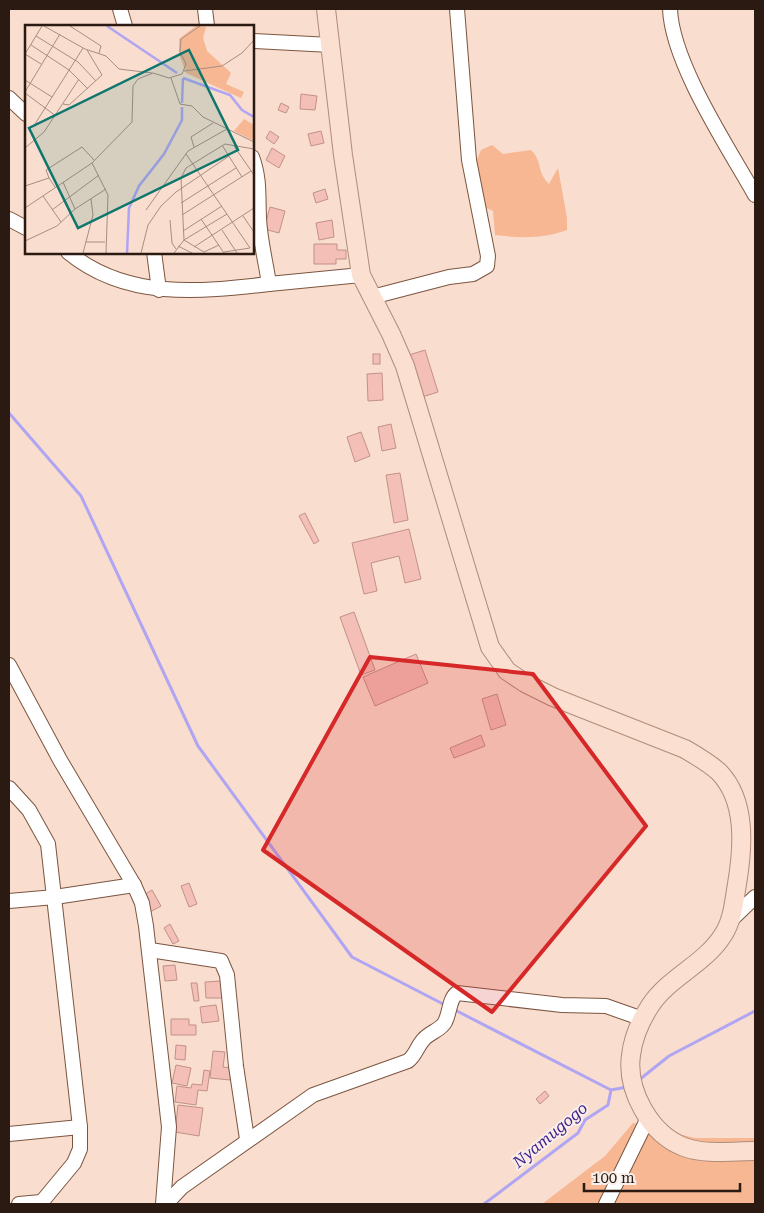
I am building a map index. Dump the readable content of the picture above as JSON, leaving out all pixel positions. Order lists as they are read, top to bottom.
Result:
{
  "water": ["Nyamugogo"],
  "scale_bar": "100 m"
}
